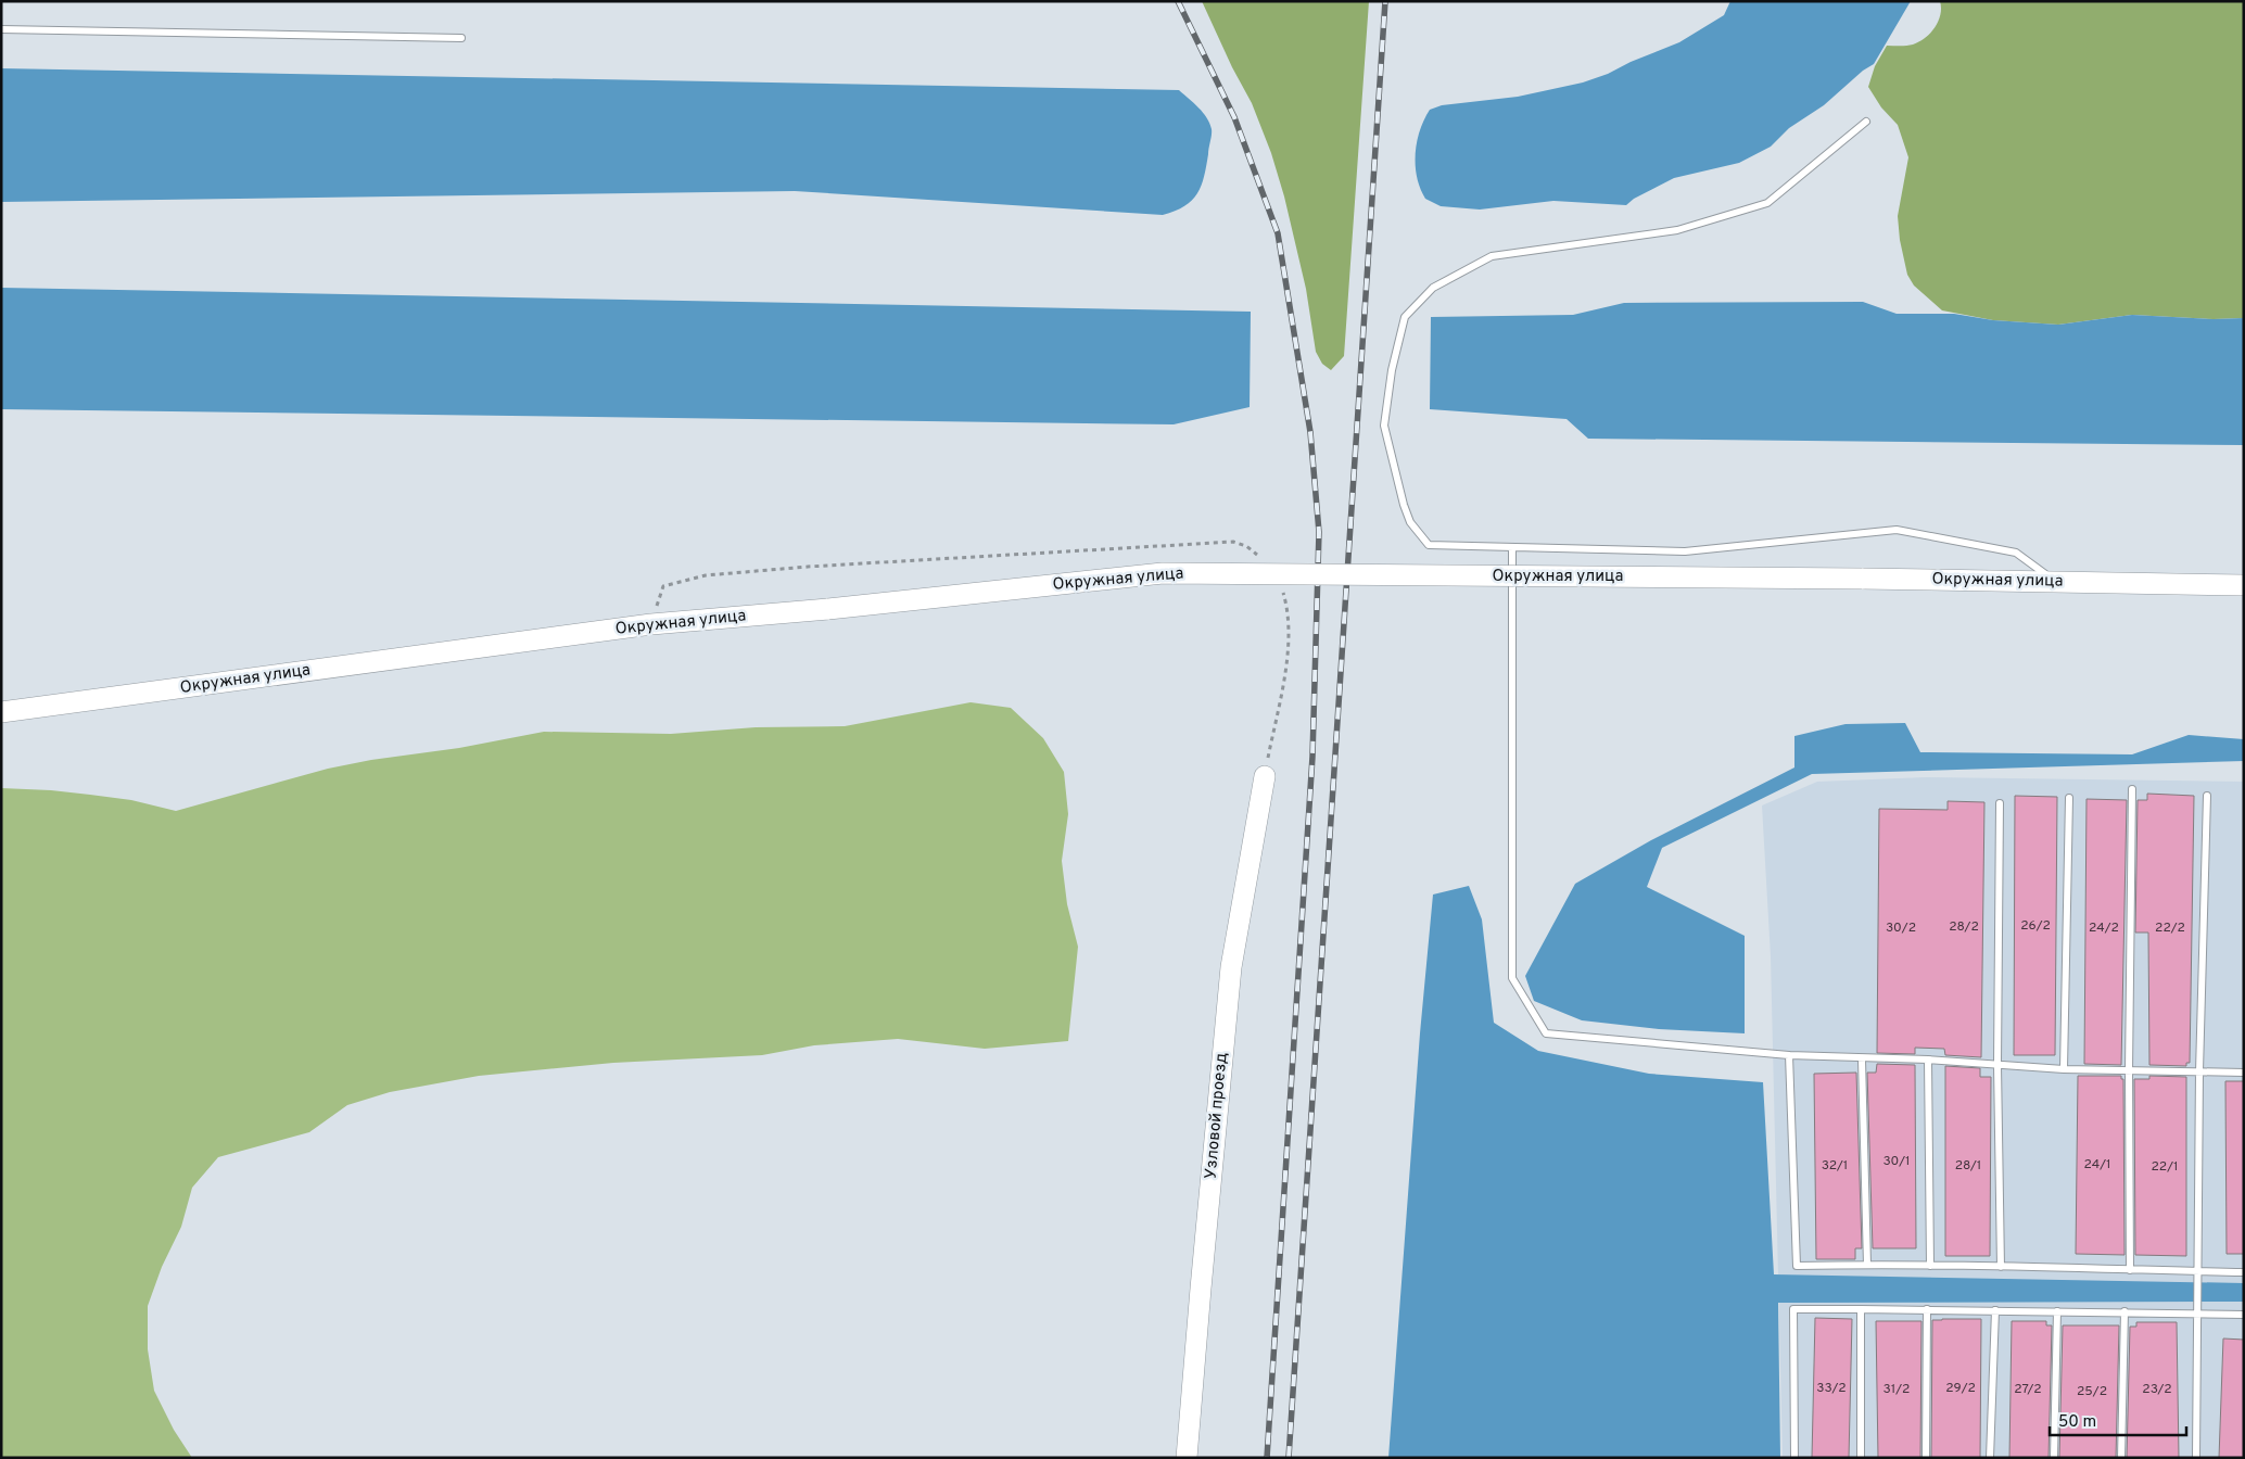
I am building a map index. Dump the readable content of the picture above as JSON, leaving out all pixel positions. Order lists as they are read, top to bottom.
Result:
{
  "streets": {
    "main road": ["Окружная улица", "Узловой проезд"]
  },
  "house_numbers": [
    "26/2",
    "28/2",
    "30/2",
    "24/2",
    "22/2",
    "30/1",
    "24/1",
    "32/1",
    "28/1",
    "22/1",
    "33/2",
    "29/2",
    "31/2",
    "27/2",
    "23/2",
    "25/2"
  ],
  "scale_bar": "50 m"
}
